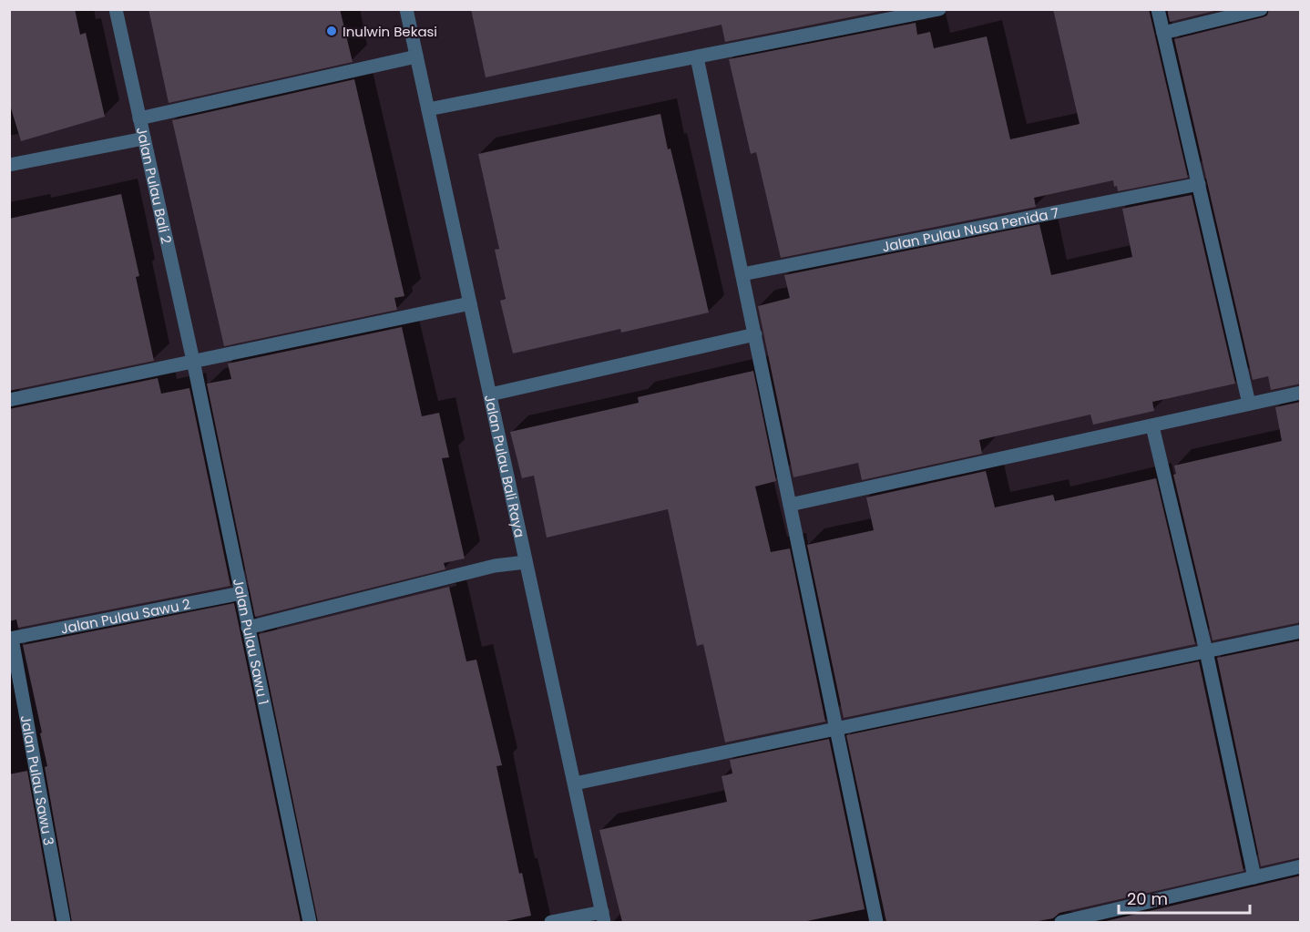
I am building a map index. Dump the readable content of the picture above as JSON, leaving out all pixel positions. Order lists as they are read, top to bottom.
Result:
{
  "streets": {
    "street": [
      "Jalan Pulau Bali 2",
      "Jalan Pulau Nusa Penida 7",
      "Jalan Pulau Bali Raya",
      "Jalan Pulau Sawu 2",
      "Jalan Pulau Sawu 1",
      "Jalan Pulau Sawu 3"
    ]
  },
  "crossings": [
    ["Jalan Pulau Bali 2", "Jalan Pulau Sawu 1"],
    ["Jalan Pulau Sawu 2", "Jalan Pulau Sawu 1"],
    ["Jalan Pulau Sawu 2", "Jalan Pulau Sawu 3"]
  ],
  "places": ["Inulwin Bekasi"],
  "scale_bar": "20 m"
}
